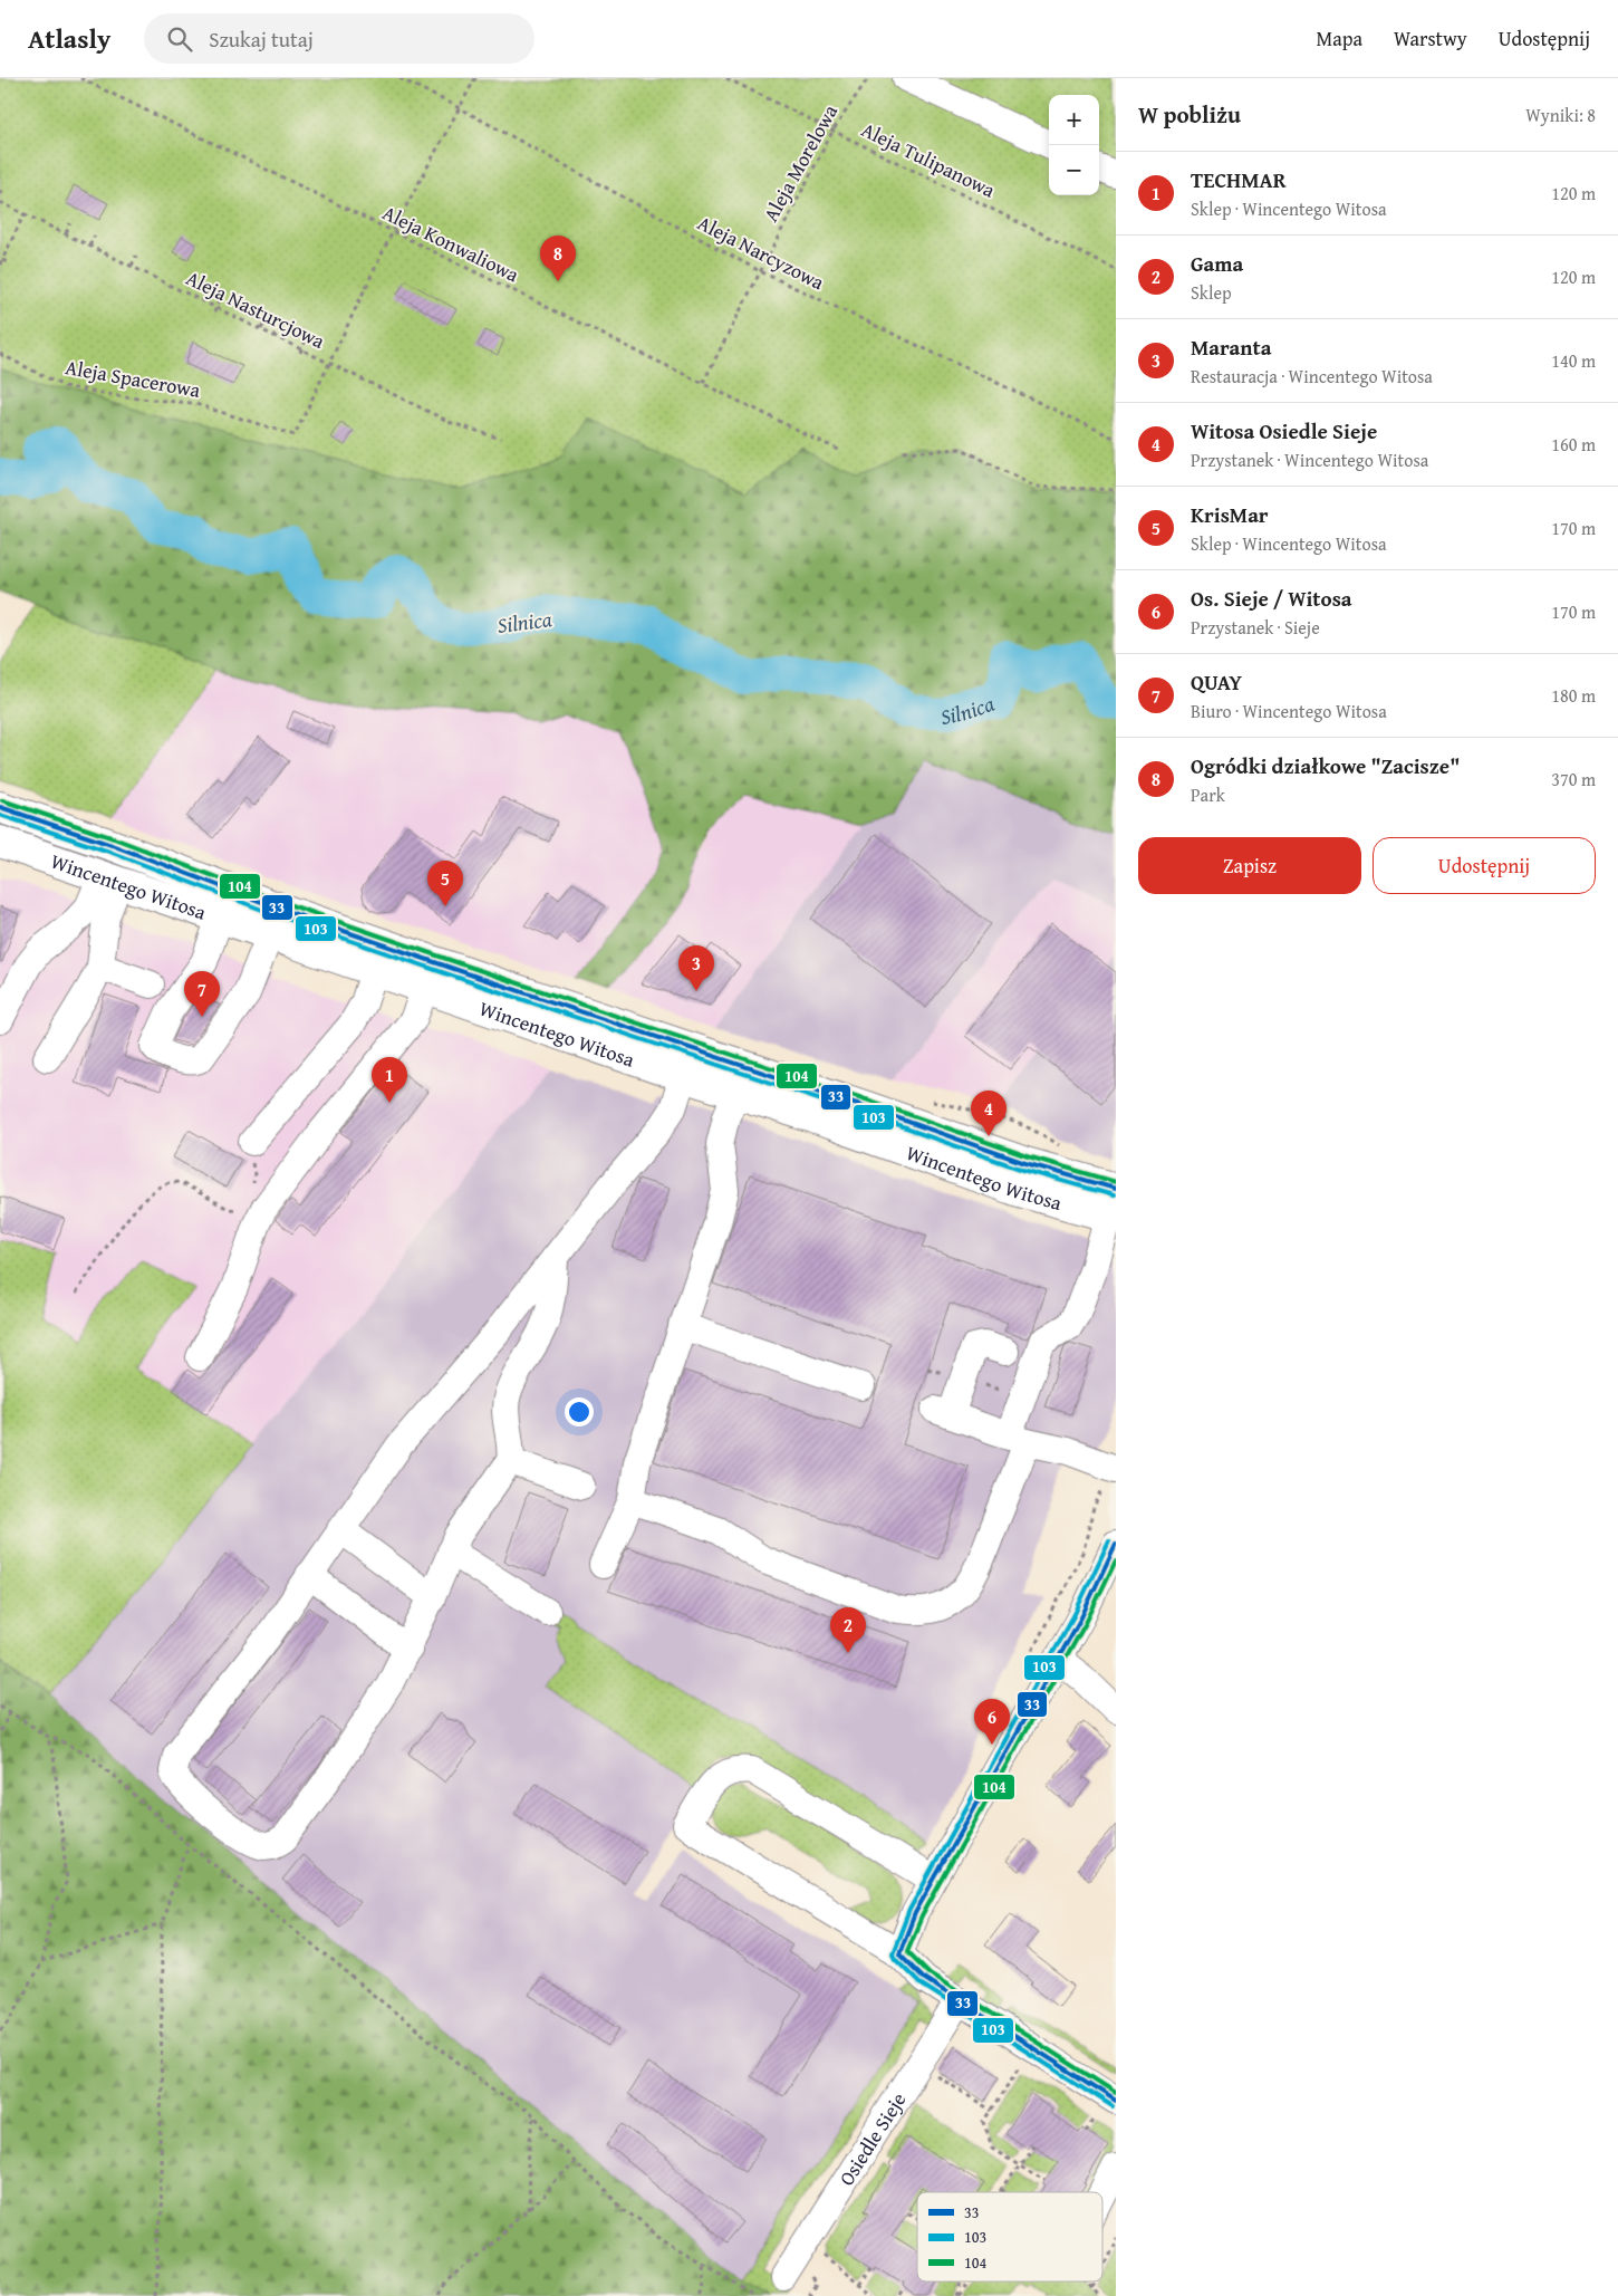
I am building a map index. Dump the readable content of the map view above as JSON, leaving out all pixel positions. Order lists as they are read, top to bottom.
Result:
{
  "streets": {
    "main road": ["Wincentego Witosa"],
    "street": ["Osiedle Sieje"],
    "path": [
      "Aleja Tulipanowa",
      "Aleja Morelowa",
      "Aleja Konwaliowa",
      "Aleja Narcyzowa",
      "Aleja Nasturcjowa",
      "Aleja Spacerowa"
    ]
  },
  "crossings": [
    ["Aleja Tulipanowa", "Aleja Morelowa"],
    ["Aleja Morelowa", "Aleja Konwaliowa"],
    ["Aleja Morelowa", "Aleja Narcyzowa"],
    ["Aleja Nasturcjowa", "Aleja Spacerowa"]
  ],
  "water": ["Silnica"],
  "lines": ["transit line 104", "transit line 33", "transit line 103"],
  "legend": ["33", "103", "104"],
  "page": {
    "header": "Atlasly",
    "search": "Szukaj tutaj",
    "nav": ["Mapa", "Warstwy", "Udostępnij"],
    "heading": ["W pobliżu", "Wyniki: 8"],
    "map_buttons": ["+", "−"],
    "list": [
      {
        "mark": "1",
        "name": "TECHMAR",
        "note": "Sklep · Wincentego Witosa",
        "value": "120 m"
      },
      {
        "mark": "2",
        "name": "Gama",
        "note": "Sklep",
        "value": "120 m"
      },
      {
        "mark": "3",
        "name": "Maranta",
        "note": "Restauracja · Wincentego Witosa",
        "value": "140 m"
      },
      {
        "mark": "4",
        "name": "Witosa Osiedle Sieje",
        "note": "Przystanek · Wincentego Witosa",
        "value": "160 m"
      },
      {
        "mark": "5",
        "name": "KrisMar",
        "note": "Sklep · Wincentego Witosa",
        "value": "170 m"
      },
      {
        "mark": "6",
        "name": "Os. Sieje / Witosa",
        "note": "Przystanek · Sieje",
        "value": "170 m"
      },
      {
        "mark": "7",
        "name": "QUAY",
        "note": "Biuro · Wincentego Witosa",
        "value": "180 m"
      },
      {
        "mark": "8",
        "name": "Ogródki działkowe \"Zacisze\"",
        "note": "Park",
        "value": "370 m"
      }
    ],
    "pins": [
      "8",
      "5",
      "3",
      "7",
      "1",
      "4",
      "2",
      "6"
    ],
    "buttons": ["Zapisz", "Udostępnij"]
  }
}
